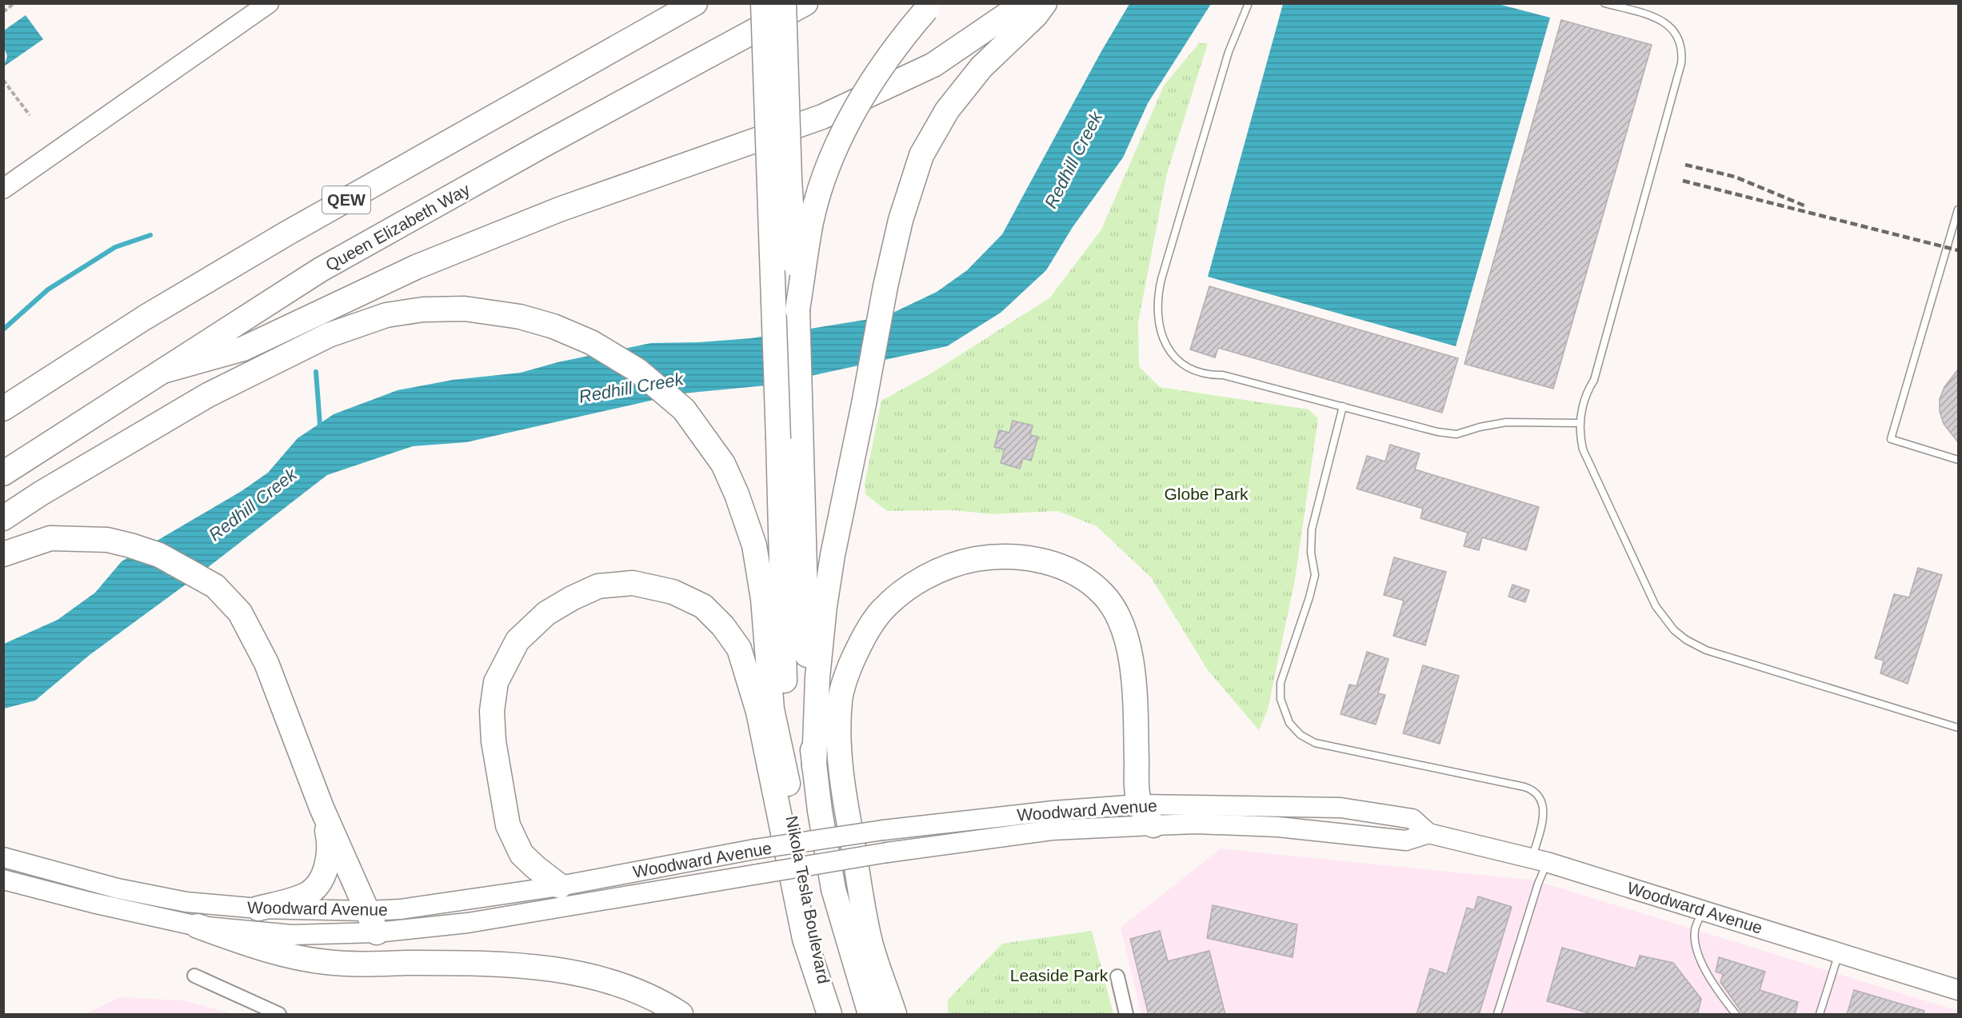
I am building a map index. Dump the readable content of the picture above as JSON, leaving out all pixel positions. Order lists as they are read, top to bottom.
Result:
{
  "streets": {
    "highway": ["QEW", "Queen Elizabeth Way", "Nikola Tesla Boulevard"],
    "main road": ["Woodward Avenue"]
  },
  "water": ["Redhill Creek"],
  "parks": ["Globe Park", "Leaside Park"]
}
